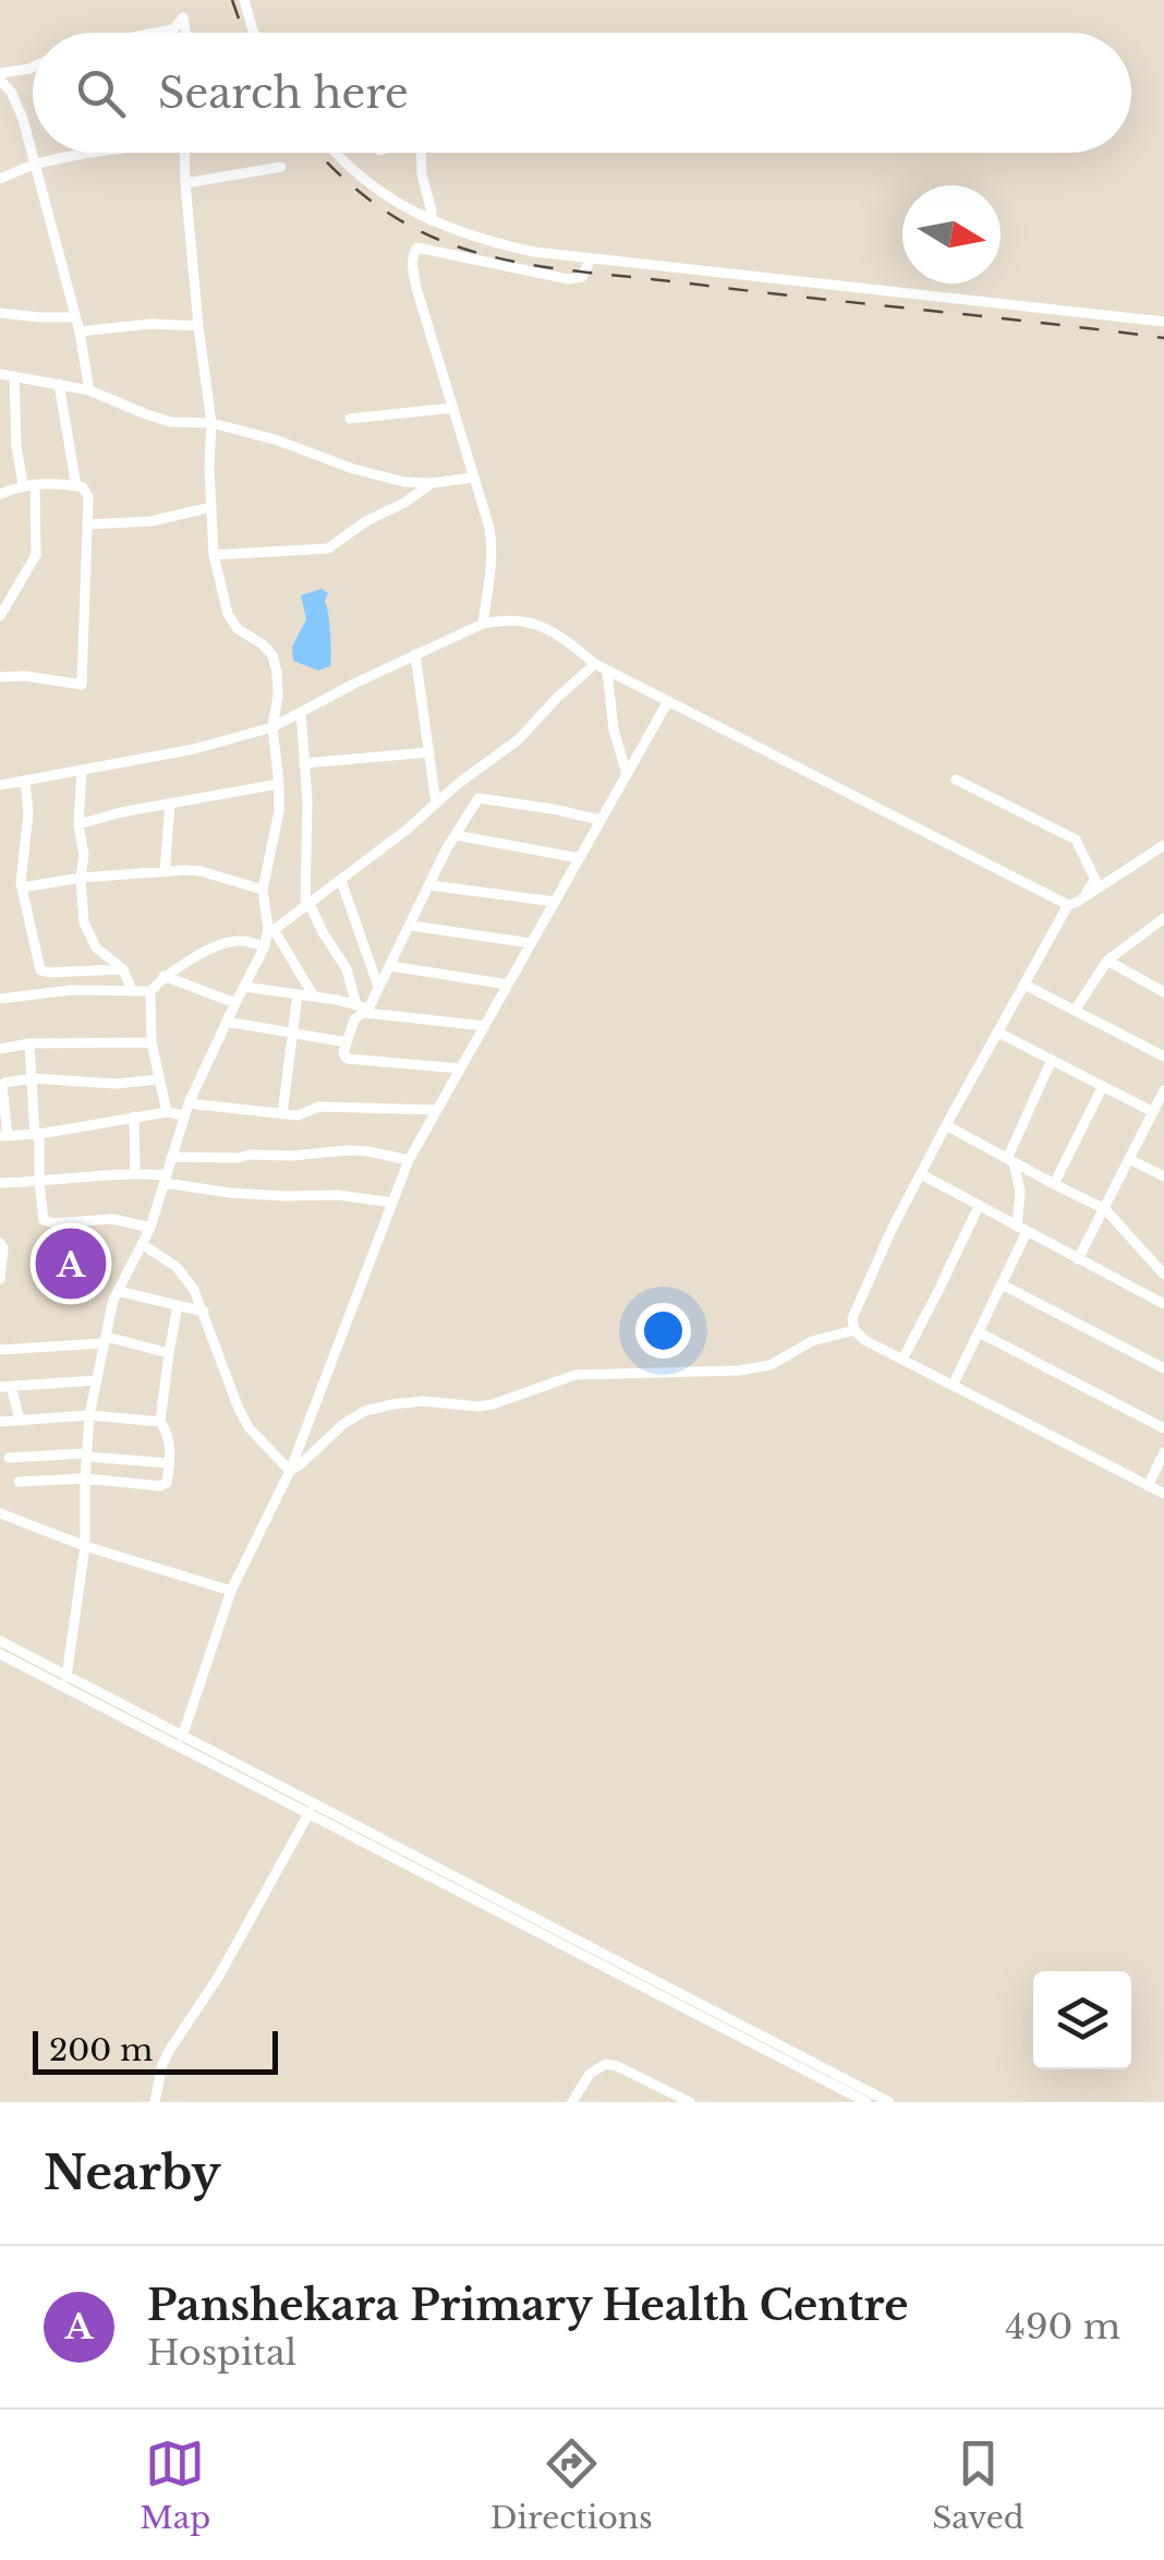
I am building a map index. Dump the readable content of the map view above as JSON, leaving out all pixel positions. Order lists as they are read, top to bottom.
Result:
{
  "scale_bar": "200 m",
  "north": "right",
  "page": {
    "search": "Search here",
    "pins": "A",
    "scale": "200 m",
    "heading": "Nearby",
    "list": [
      {
        "mark": "A",
        "name": "Panshekara Primary Health Centre",
        "note": "Hospital",
        "value": "490 m"
      }
    ],
    "nav": ["Map", "Directions", "Saved"]
  }
}
